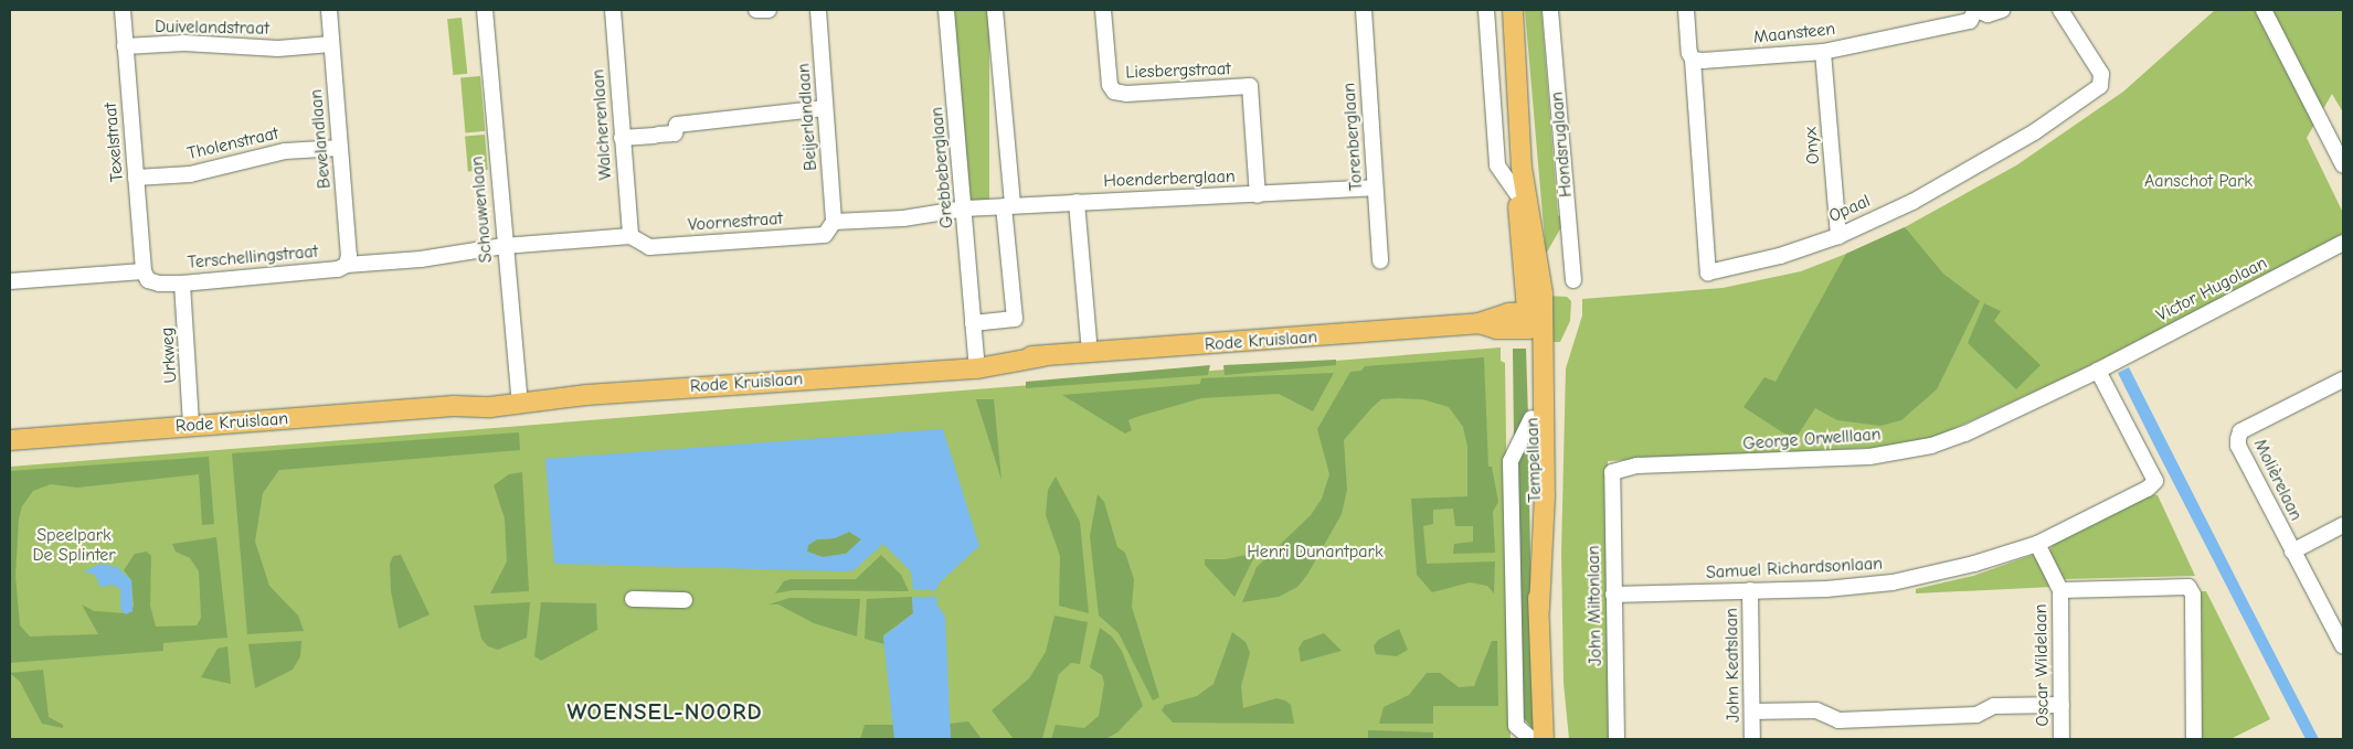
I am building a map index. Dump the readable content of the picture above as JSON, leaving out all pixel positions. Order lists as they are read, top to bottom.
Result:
{
  "streets": {
    "main road": ["Hondsruglaan", "Rode Kruislaan", "Tempellaan"],
    "street": [
      "Duivelandstraat",
      "Maansteen",
      "Liesbergstraat",
      "Beijerlandlaan",
      "Walcherenlaan",
      "Torenberglaan",
      "Bevelandlaan",
      "Texelstraat",
      "Tholenstraat",
      "Onyx",
      "Grebbeberglaan",
      "Hoenderberglaan",
      "Opaal",
      "Schouwenlaan",
      "Voornestraat",
      "Terschellingstraat",
      "Victor Hugolaan",
      "Urkweg",
      "George Orwelllaan",
      "Molièrelaan",
      "Samuel Richardsonlaan",
      "John Miltonlaan",
      "John Keatslaan",
      "Oscar Wildelaan"
    ]
  },
  "crossings": [
    ["Duivelandstraat", "Bevelandlaan"],
    ["Duivelandstraat", "Texelstraat"],
    ["Maansteen", "Onyx"],
    ["Maansteen", "Opaal"],
    ["Liesbergstraat", "Hoenderberglaan"],
    ["Beijerlandlaan", "Voornestraat"],
    ["Walcherenlaan", "Voornestraat"],
    ["Torenberglaan", "Hoenderberglaan"],
    ["Bevelandlaan", "Tholenstraat"],
    ["Bevelandlaan", "Terschellingstraat"],
    ["Texelstraat", "Tholenstraat"],
    ["Texelstraat", "Terschellingstraat"],
    ["Hondsruglaan", "Rode Kruislaan"],
    ["Hondsruglaan", "Tempellaan"],
    ["Onyx", "Opaal"],
    ["Grebbeberglaan", "Hoenderberglaan"],
    ["Grebbeberglaan", "Rode Kruislaan"],
    ["Schouwenlaan", "Voornestraat"],
    ["Schouwenlaan", "Terschellingstraat"],
    ["Schouwenlaan", "Rode Kruislaan"],
    ["Voornestraat", "Terschellingstraat"],
    ["Terschellingstraat", "Urkweg"],
    ["Victor Hugolaan", "George Orwelllaan"],
    ["Victor Hugolaan", "Samuel Richardsonlaan"],
    ["Rode Kruislaan", "Urkweg"],
    ["Rode Kruislaan", "Tempellaan"],
    ["George Orwelllaan", "Samuel Richardsonlaan"],
    ["George Orwelllaan", "John Miltonlaan"],
    ["Samuel Richardsonlaan", "John Miltonlaan"],
    ["Samuel Richardsonlaan", "John Keatslaan"]
  ],
  "districts": ["WOENSEL-NOORD"],
  "parks": ["Aanschot Park", "Speelpark De Splinter", "Henri Dunantpark"]
}
